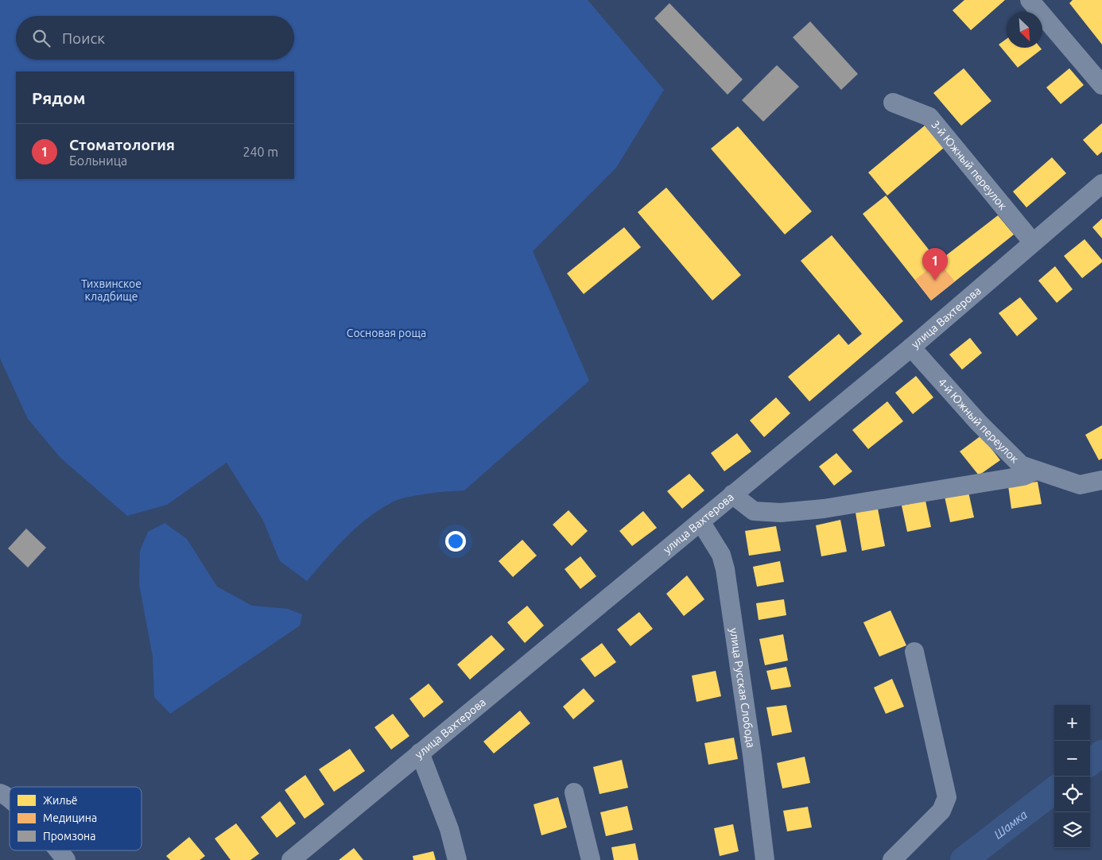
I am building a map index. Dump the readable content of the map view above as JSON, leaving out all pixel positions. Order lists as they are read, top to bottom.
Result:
{
  "streets": {
    "street": [
      "3-й Южный переулок",
      "улица Вахтерова",
      "4-й Южный переулок",
      "улица Русская Слобода"
    ]
  },
  "crossings": [
    ["3-й Южный переулок", "улица Вахтерова"],
    ["улица Вахтерова", "4-й Южный переулок"],
    ["улица Вахтерова", "улица Русская Слобода"]
  ],
  "water": ["Шамка"],
  "parks": ["Тихвинское кладбище", "Сосновая роща"],
  "legend": ["Жильё", "Медицина", "Промзона"],
  "north": "bottom right",
  "page": {
    "search": "Поиск",
    "heading": "Рядом",
    "list": [
      {
        "mark": "1",
        "name": "Стоматология",
        "note": "Больница",
        "value": "240 m"
      }
    ],
    "pins": "1",
    "map_buttons": ["+", "−"]
  }
}
